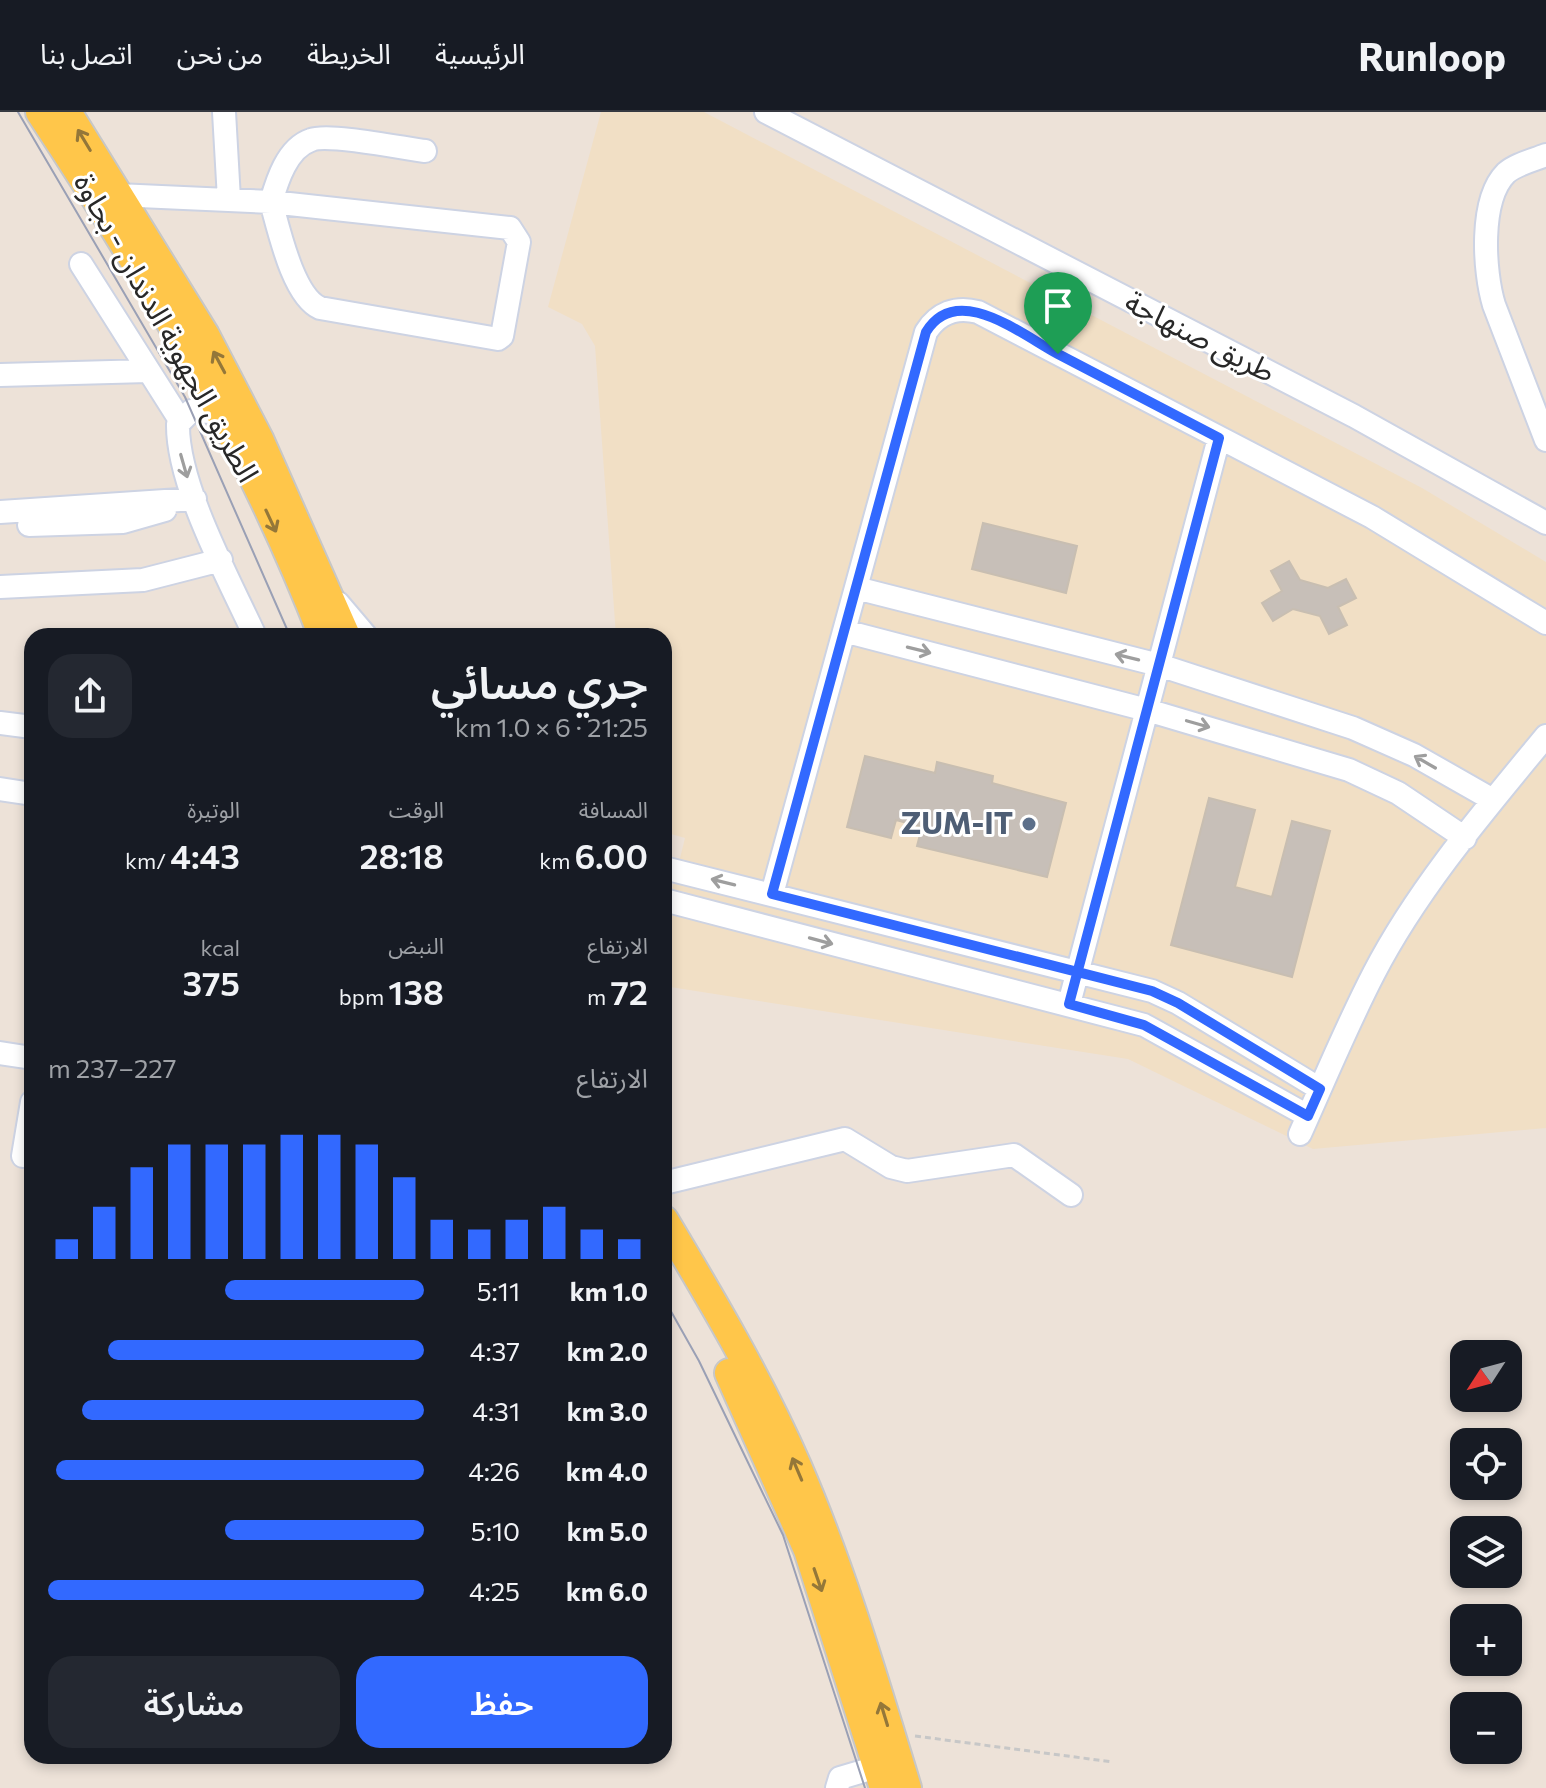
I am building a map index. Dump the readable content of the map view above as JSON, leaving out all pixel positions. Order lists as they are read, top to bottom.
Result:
{
  "streets": {
    "main road": ["الطريق الجهوية الدندان - بجاوة"],
    "street": ["طريق صنهاجة"]
  },
  "places": ["ZUM-IT"],
  "north": "bottom left",
  "page": {
    "header": "Runloop",
    "nav": [
      "الرئيسية",
      "الخريطة",
      "من نحن",
      "اتصل بنا"
    ],
    "heading": ["جري مسائي", "21:25 · 6 × 1.0 km"],
    "stats": [
      ["المسافة", "6.00 km"],
      ["الوقت", "28:18"],
      ["الوتيرة", "4:43 /km"],
      ["الارتفاع", "72 m"],
      ["النبض", "138 bpm"],
      ["kcal", "375"]
    ],
    "chart": ["الارتفاع", "227–237 m"],
    "list": [
      {
        "name": "1.0 km",
        "note": "5:11"
      },
      {
        "name": "2.0 km",
        "note": "4:37"
      },
      {
        "name": "3.0 km",
        "note": "4:31"
      },
      {
        "name": "4.0 km",
        "note": "4:26"
      },
      {
        "name": "5.0 km",
        "note": "5:10"
      },
      {
        "name": "6.0 km",
        "note": "4:25"
      }
    ],
    "map_buttons": ["+", "−"],
    "buttons": ["حفظ", "مشاركة"]
  }
}
